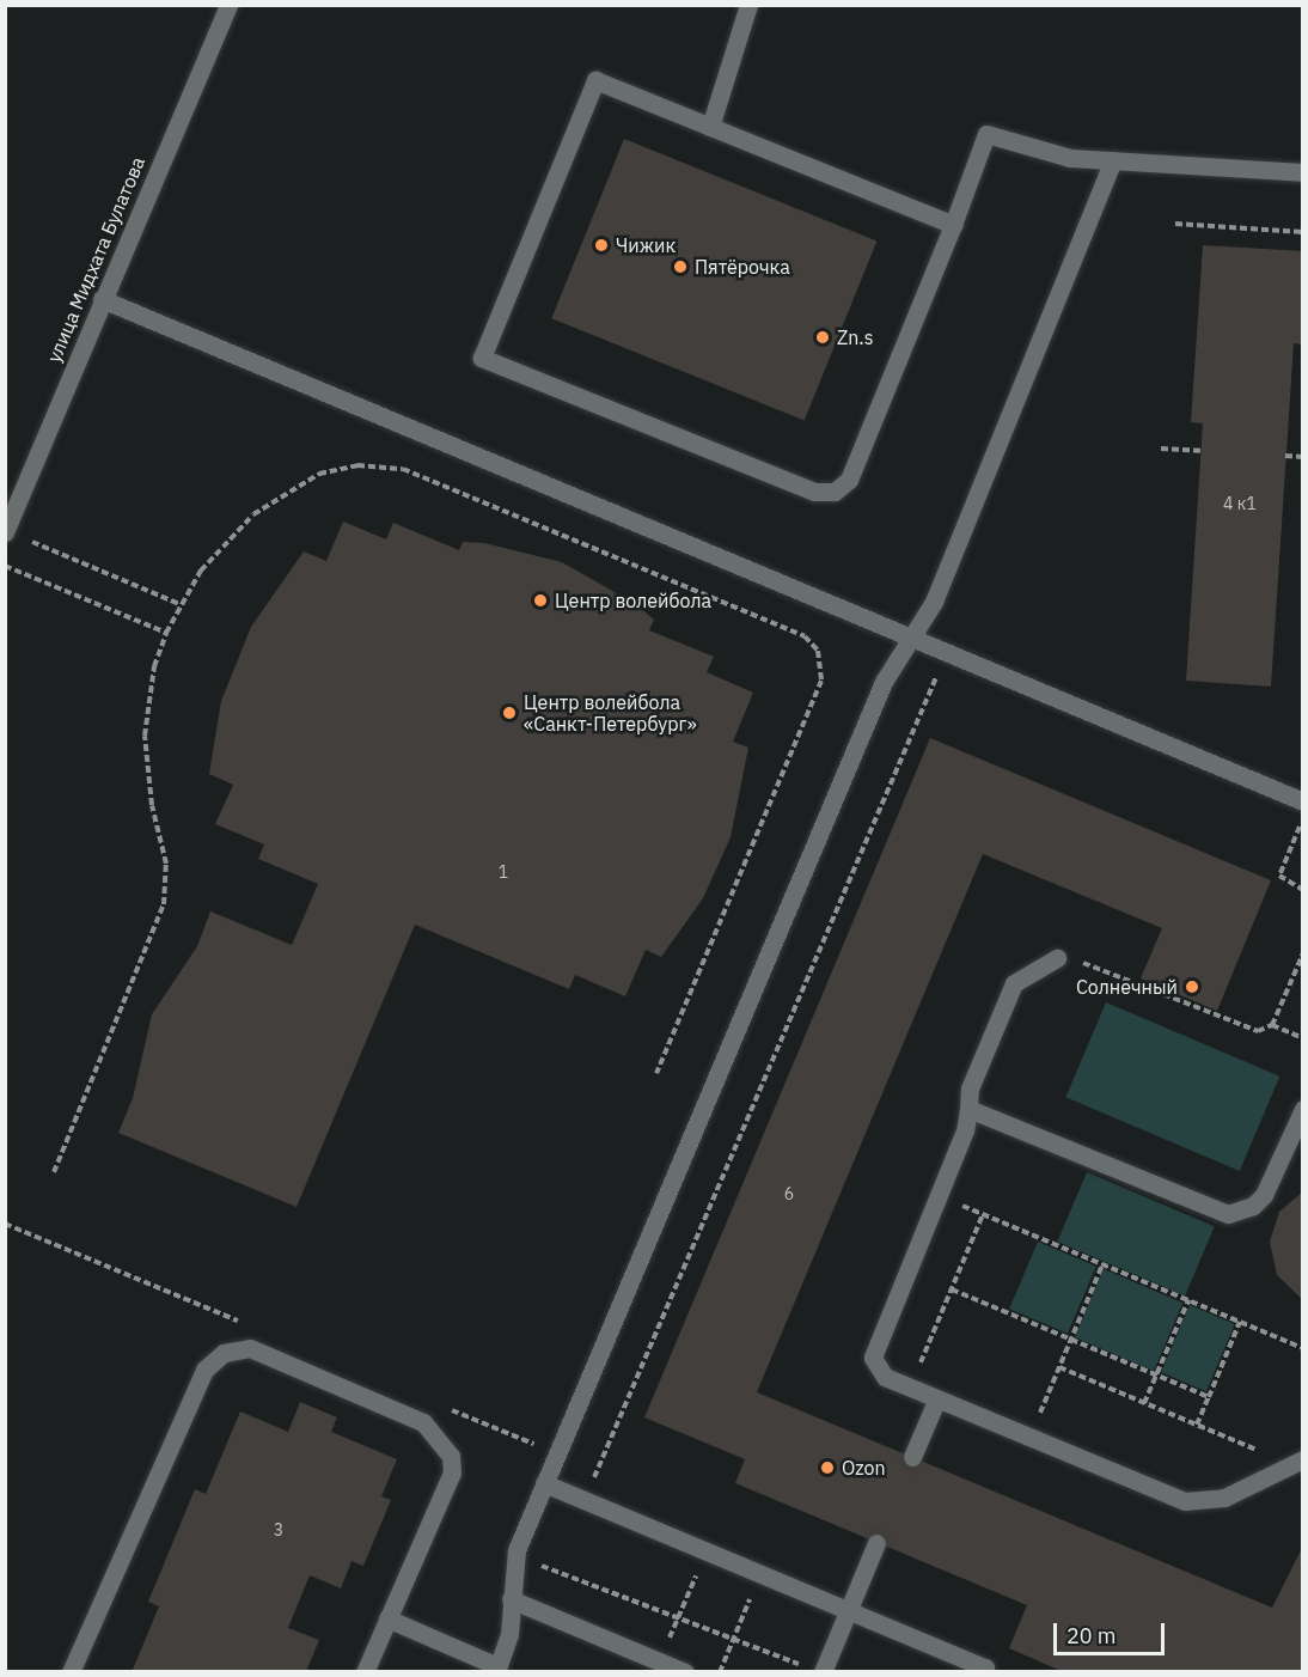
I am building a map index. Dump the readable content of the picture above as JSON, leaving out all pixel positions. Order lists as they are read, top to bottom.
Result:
{
  "streets": {
    "street": ["улица Мидхата Булатова"]
  },
  "places": [
    "Чижик",
    "Пятёрочка",
    "Zn.s",
    "Центр волейбола",
    "Центр волейбола «Санкт-Петербург»",
    "Солнечный",
    "Ozon"
  ],
  "house_numbers": [
    "4 к1",
    "1",
    "6",
    "3"
  ],
  "scale_bar": "20 m"
}
